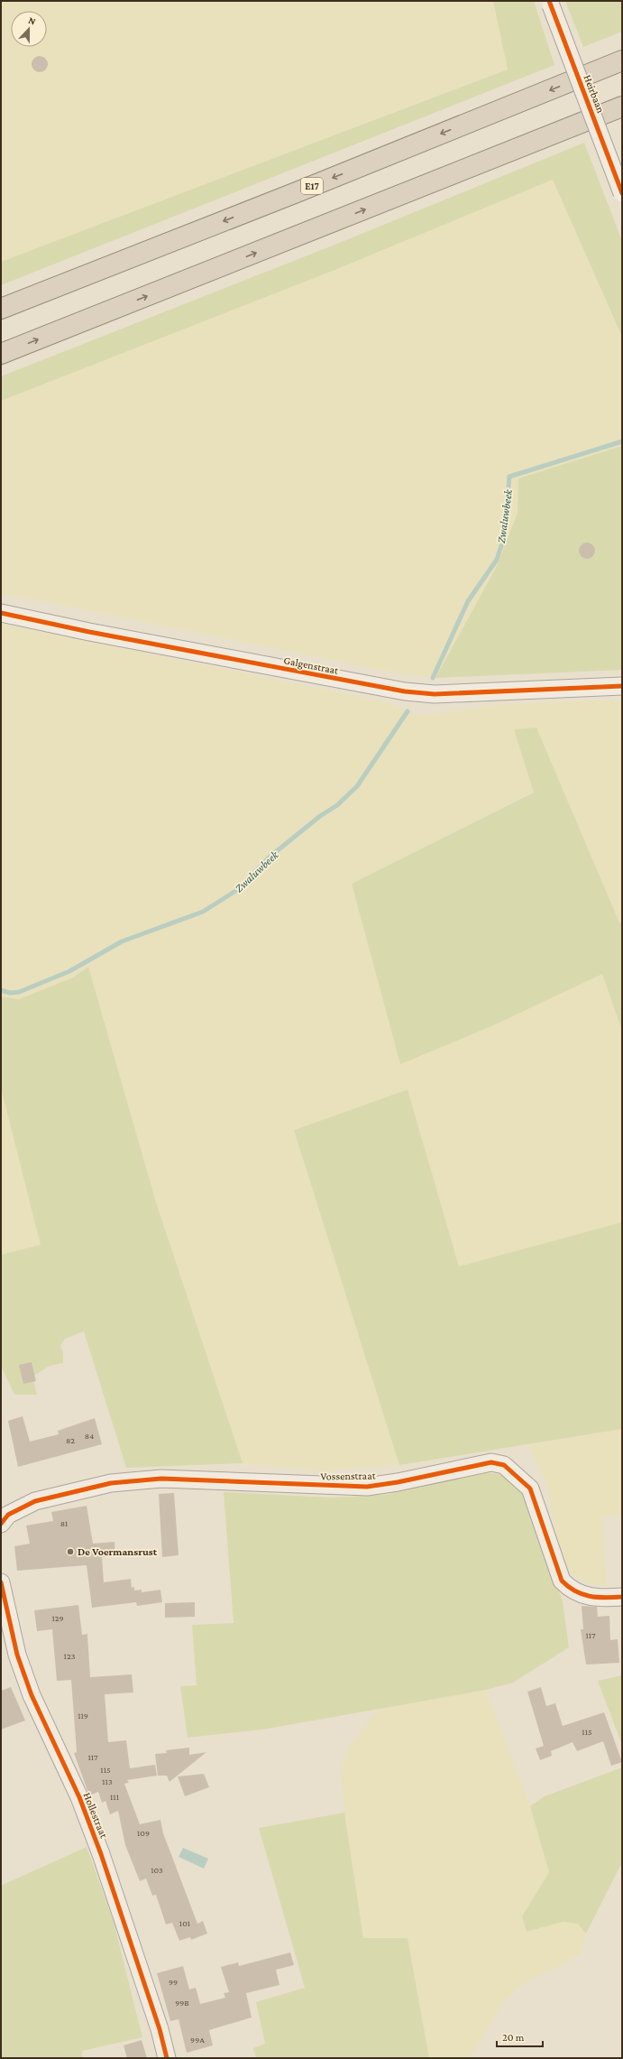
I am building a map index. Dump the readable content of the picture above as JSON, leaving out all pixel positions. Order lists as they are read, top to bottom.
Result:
{
  "streets": {
    "highway": ["E17"],
    "street": [
      "Heirbaan",
      "Galgenstraat",
      "Vossenstraat",
      "Hollestraat"
    ]
  },
  "water": ["Zwaluwbeek"],
  "places": ["De Voermansrust"],
  "house_numbers": [
    "84",
    "82",
    "81",
    "129",
    "117",
    "123",
    "119",
    "115",
    "117",
    "115",
    "113",
    "111",
    "109",
    "103",
    "101",
    "99",
    "99B",
    "99A"
  ],
  "scale_bar": "20 m",
  "north": "top"
}
